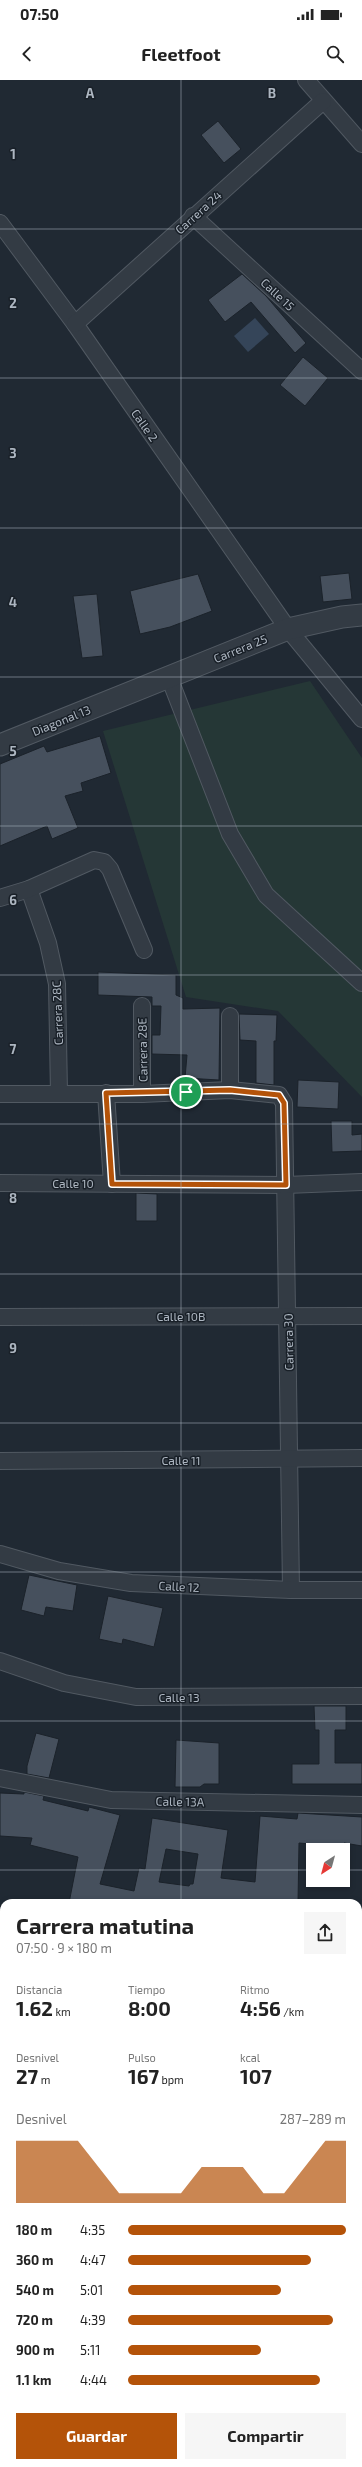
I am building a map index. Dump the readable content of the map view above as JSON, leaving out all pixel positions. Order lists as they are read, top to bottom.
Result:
{
  "streets": {
    "street": [
      "Carrera 24",
      "Calle 15",
      "Calle 2",
      "Carrera 25",
      "Diagonal 13",
      "Carrera 28C",
      "Carrera 28E",
      "Calle 10",
      "Calle 10B",
      "Carrera 30",
      "Calle 11",
      "Calle 12",
      "Calle 13",
      "Calle 13A"
    ]
  },
  "crossings": [
    ["Carrera 24", "Calle 15"],
    ["Carrera 24", "Calle 2"],
    ["Calle 2", "Carrera 25"],
    ["Carrera 25", "Diagonal 13"],
    ["Calle 10", "Carrera 30"],
    ["Calle 10B", "Carrera 30"],
    ["Carrera 30", "Calle 11"],
    ["Carrera 30", "Calle 12"]
  ],
  "north": "bottom left",
  "page": {
    "status": "07:50",
    "header": "Fleetfoot",
    "heading": ["Carrera matutina", "07:50 · 9 × 180 m"],
    "stats": [
      ["Distancia", "1.62 km"],
      ["Tiempo", "8:00"],
      ["Ritmo", "4:56 /km"],
      ["Desnivel", "27 m"],
      ["Pulso", "167 bpm"],
      ["kcal", "107"]
    ],
    "chart": ["Desnivel", "287–289 m"],
    "list": [
      {
        "name": "180 m",
        "note": "4:35"
      },
      {
        "name": "360 m",
        "note": "4:47"
      },
      {
        "name": "540 m",
        "note": "5:01"
      },
      {
        "name": "720 m",
        "note": "4:39"
      },
      {
        "name": "900 m",
        "note": "5:11"
      },
      {
        "name": "1.1 km",
        "note": "4:44"
      }
    ],
    "buttons": ["Guardar", "Compartir"]
  },
  "grid": {
    "columns": ["A", "B"],
    "rows": [
      "1",
      "2",
      "3",
      "4",
      "5",
      "6",
      "7",
      "8",
      "9"
    ]
  }
}
